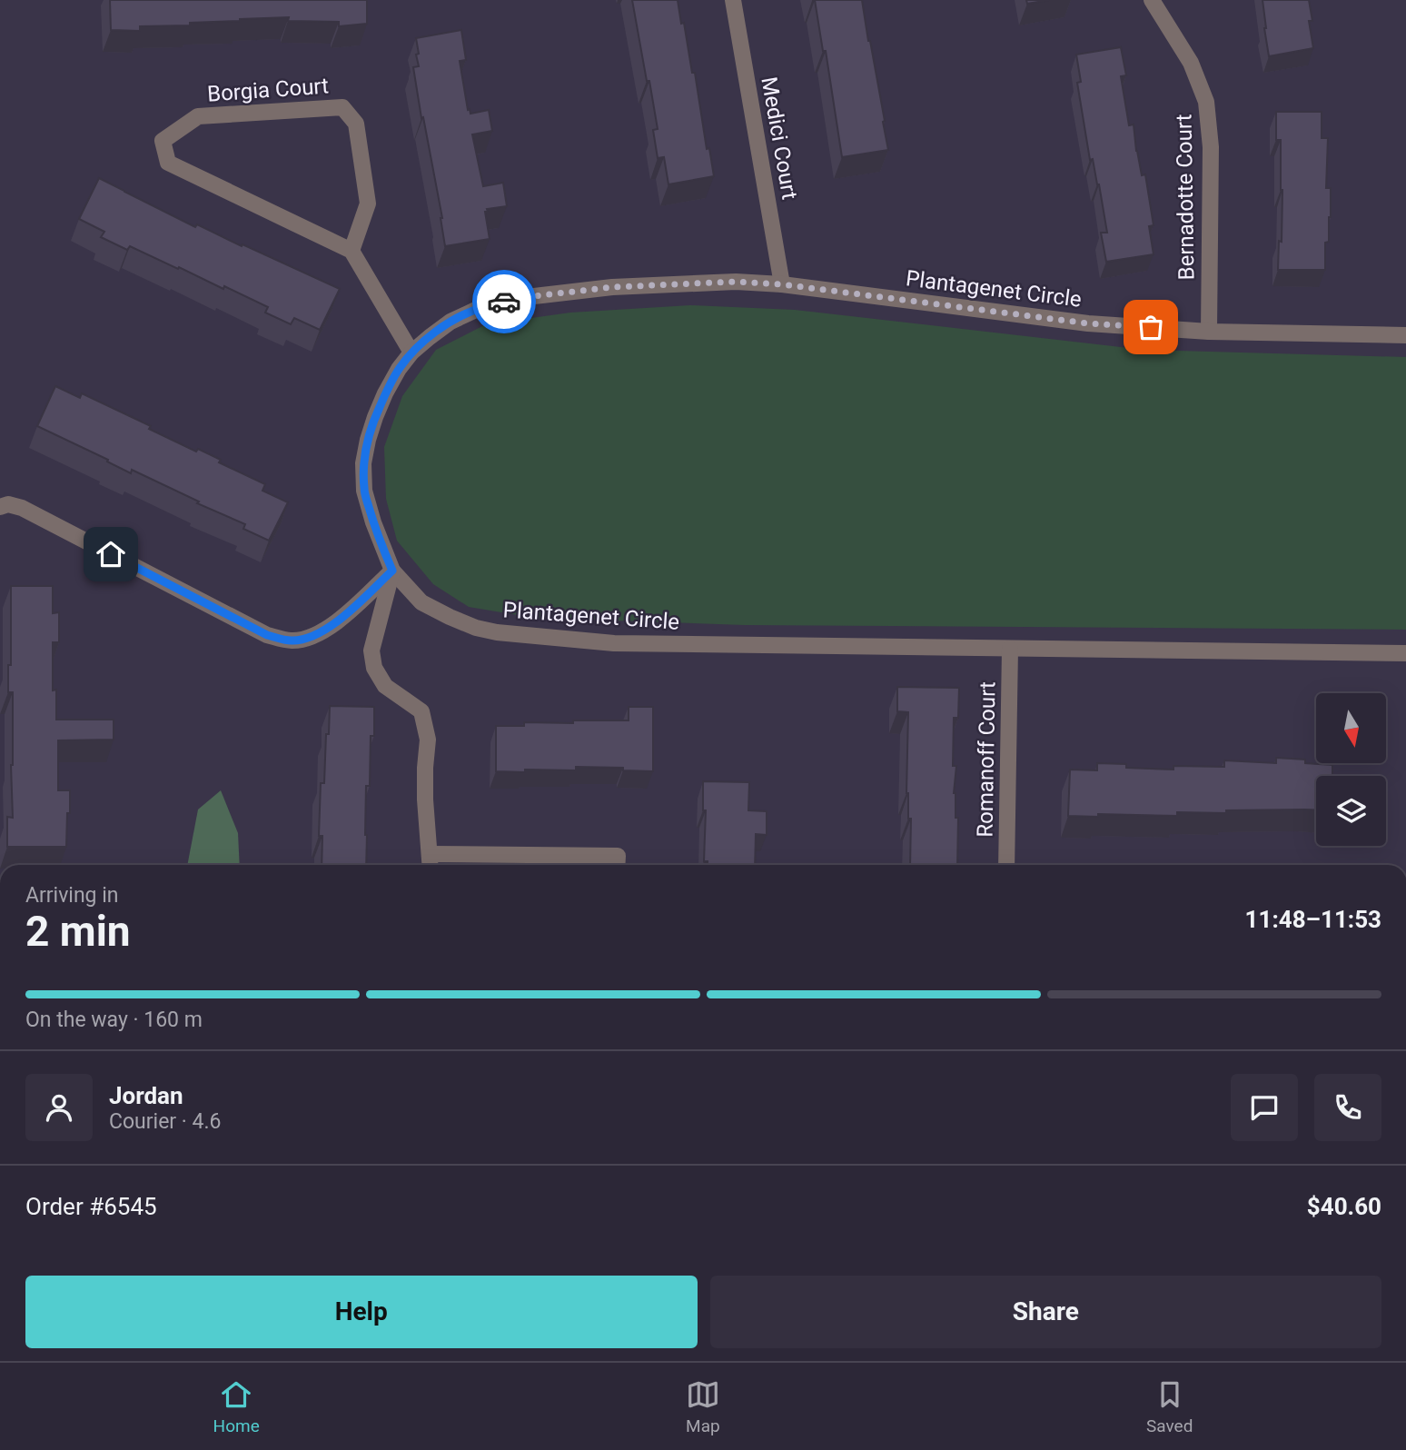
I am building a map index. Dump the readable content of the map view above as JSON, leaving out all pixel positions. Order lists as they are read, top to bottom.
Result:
{
  "streets": {
    "street": [
      "Borgia Court",
      "Medici Court",
      "Bernadotte Court",
      "Plantagenet Circle",
      "Romanoff Court"
    ]
  },
  "crossings": [
    ["Medici Court", "Plantagenet Circle"],
    ["Bernadotte Court", "Plantagenet Circle"],
    ["Plantagenet Circle", "Romanoff Court"]
  ],
  "north": "bottom",
  "page": {
    "heading": ["2 min", "Arriving in", "11:48–11:53"],
    "panel": [
      "Jordan",
      "Courier · 4.6",
      "Order #6545",
      "$40.60"
    ],
    "bar": "On the way · 160 m",
    "buttons": ["Help", "Share"],
    "tabs": ["Home", "Map", "Saved"]
  }
}
